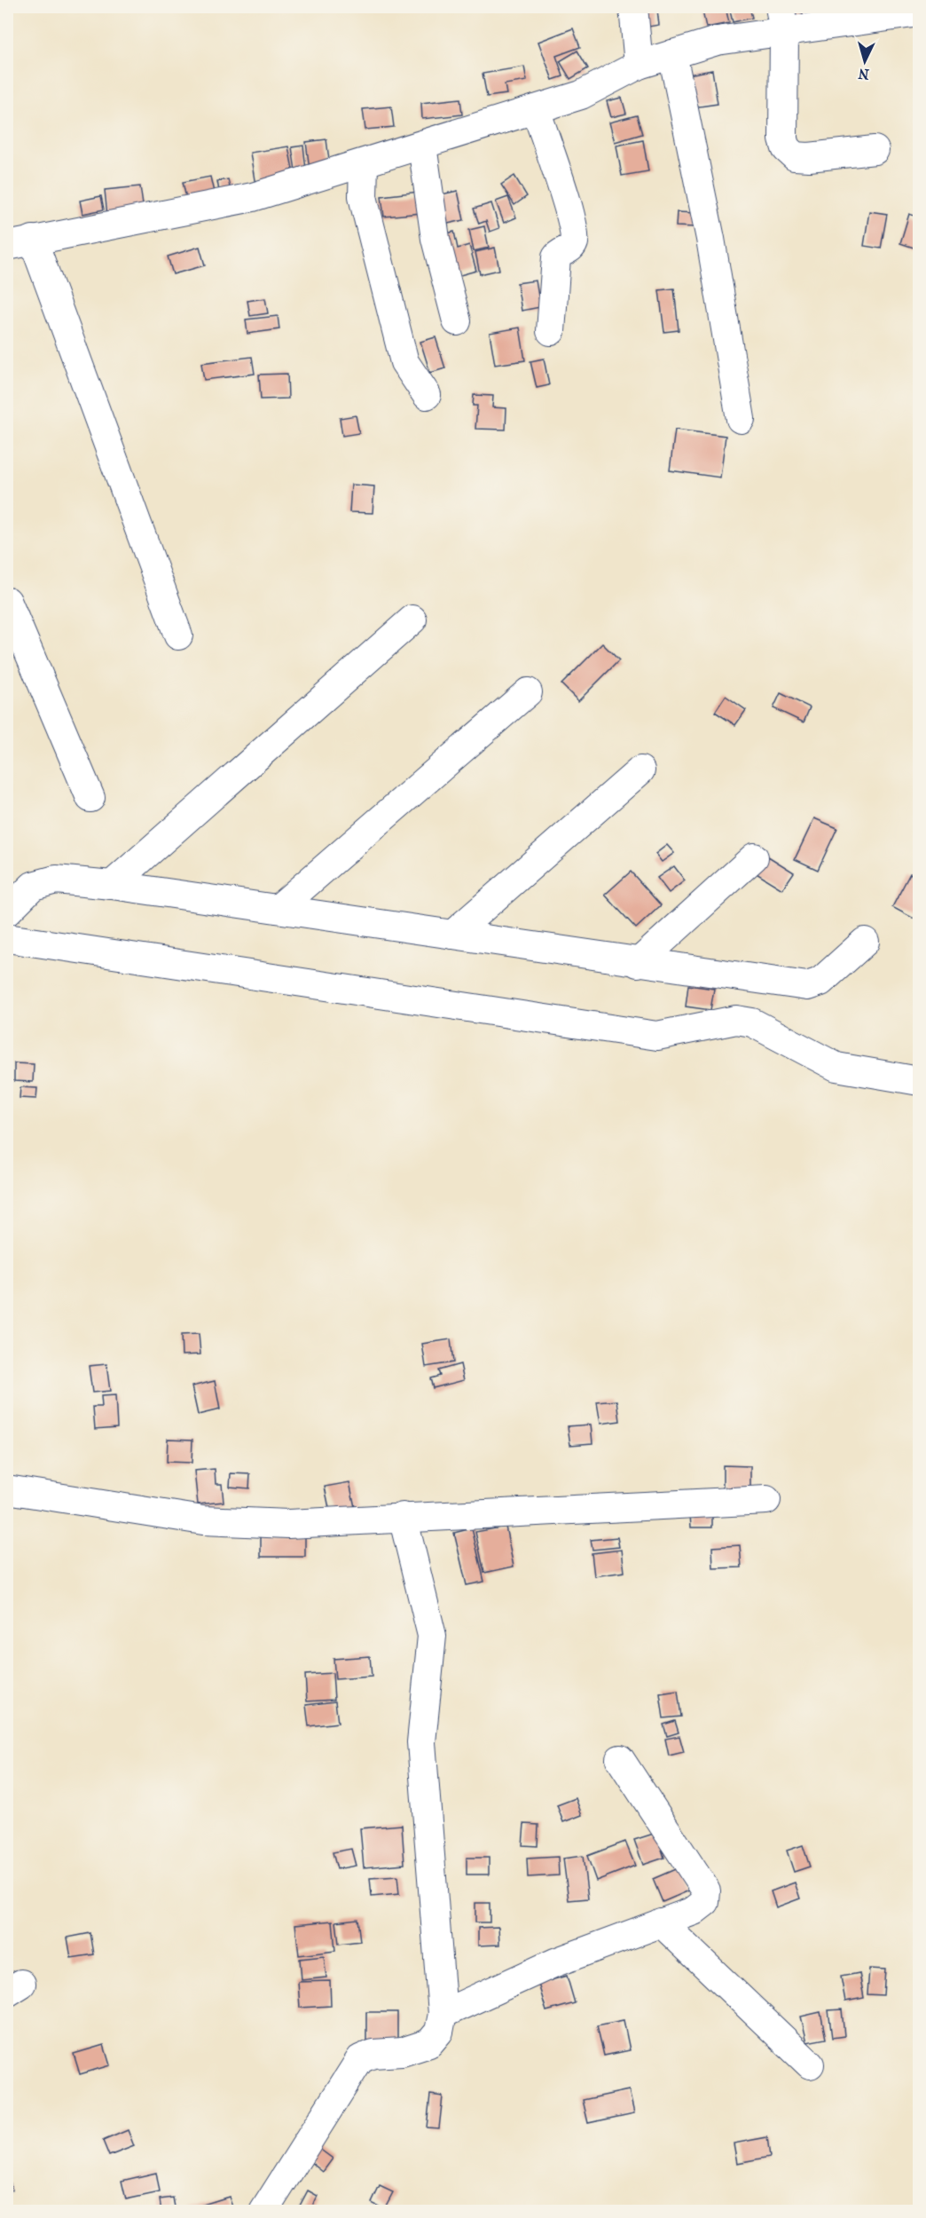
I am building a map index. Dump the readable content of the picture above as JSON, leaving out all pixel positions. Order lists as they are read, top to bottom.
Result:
{
  "north": "bottom"
}
